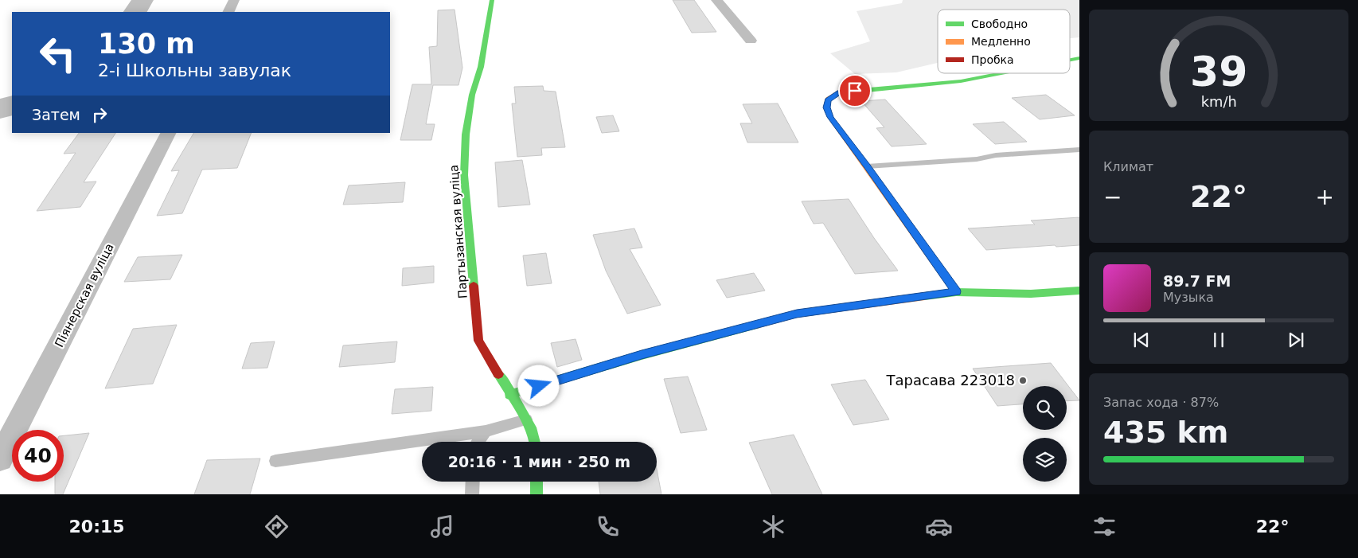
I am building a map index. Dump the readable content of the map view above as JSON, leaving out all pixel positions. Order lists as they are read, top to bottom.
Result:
{
  "streets": {
    "street": ["Партызанская вуліца", "Піянерская вуліца"]
  },
  "places": ["Тарасава 223018"],
  "legend": ["Свободно", "Медленно", "Пробка"],
  "page": {
    "turn": ["130 m", "2-і Школьны завулак"],
    "then": "Затем",
    "tile": [
      "Климат",
      ["Запас хода · 87%", "435 km"]
    ],
    "heat": ["−", "22°", "+"],
    "song": ["89.7 FM", "Музыка"],
    "limit": "40",
    "trip": "20:16 · 1 мин · 250 m",
    "tabs": ["20:15", "22°"],
    "gauge": ["39", "km/h"]
  }
}
